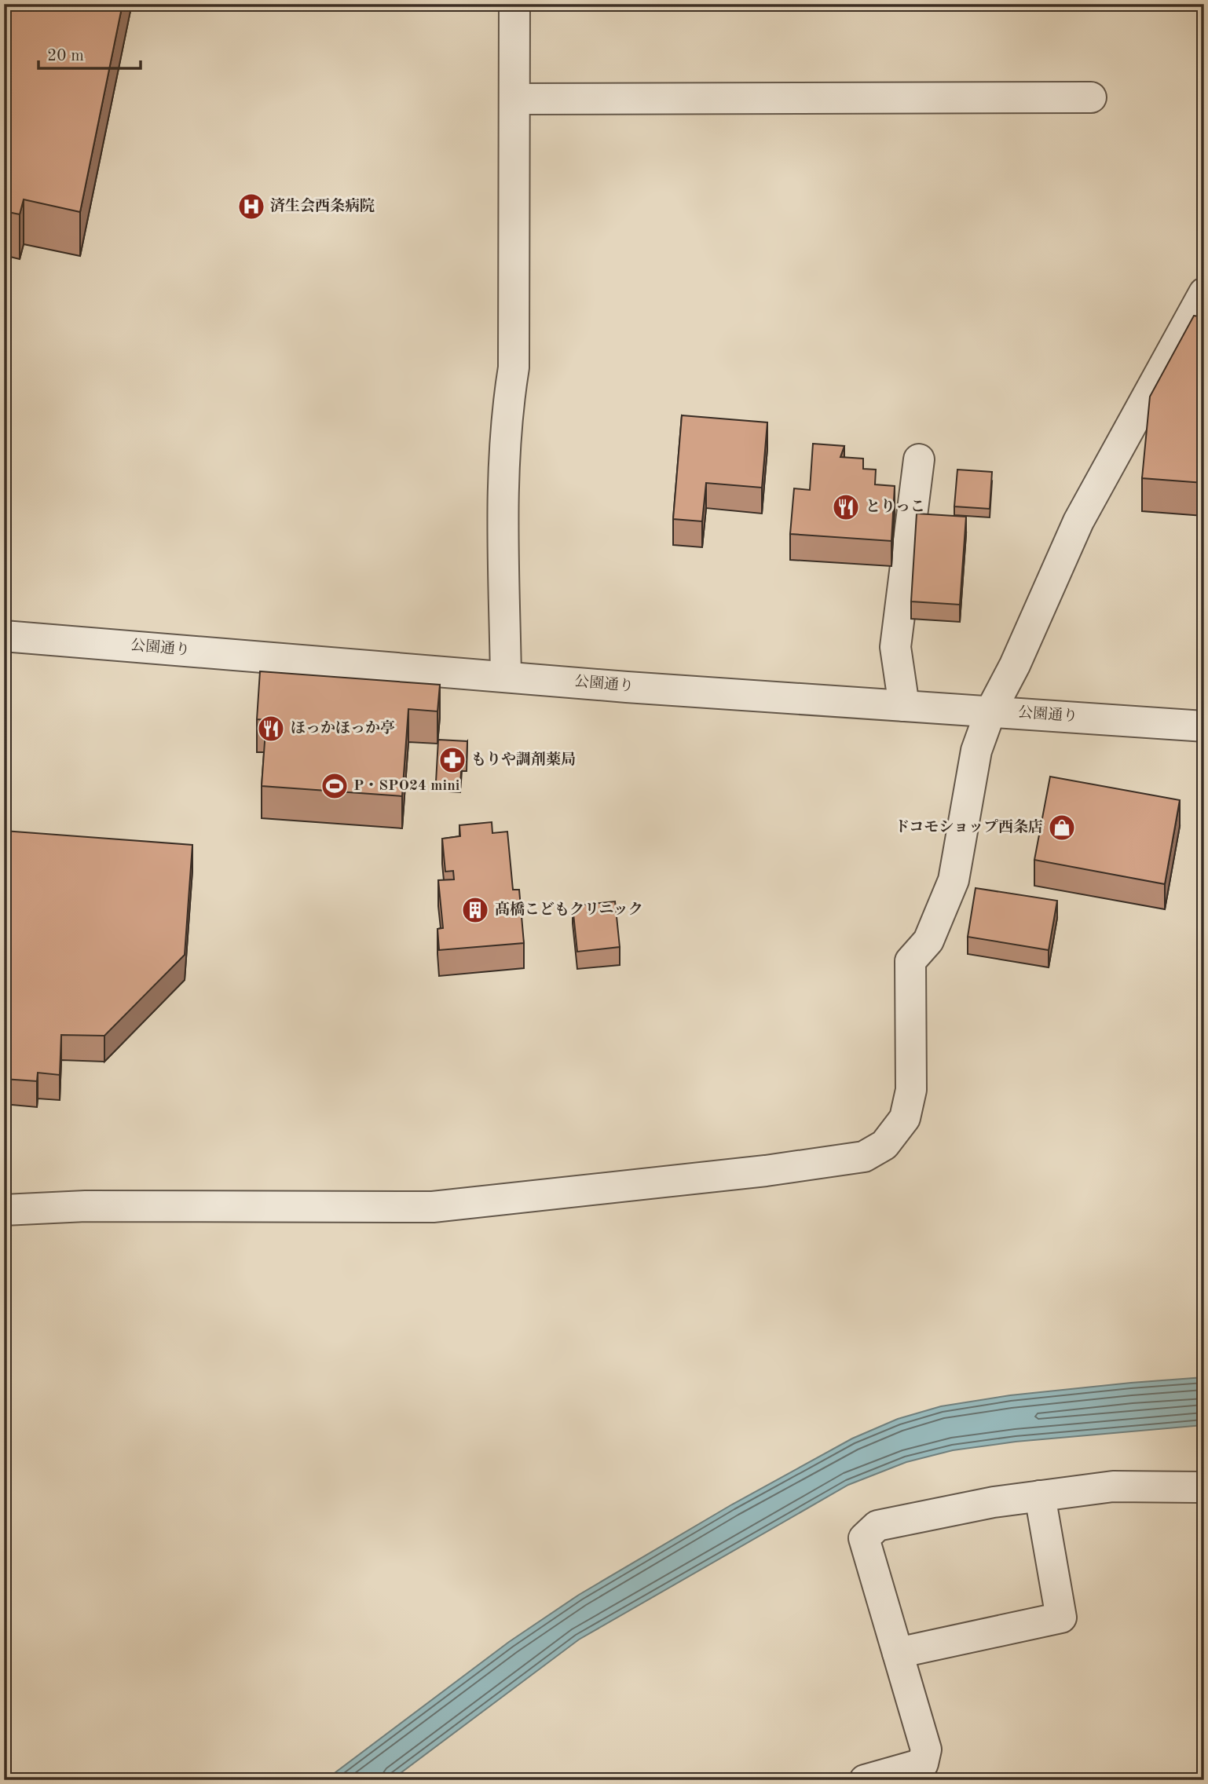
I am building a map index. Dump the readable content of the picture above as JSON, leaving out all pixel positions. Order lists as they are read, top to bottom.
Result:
{
  "streets": {
    "street": ["公園通り"]
  },
  "places": {
    "hospital": ["済生会西条病院"],
    "restaurant": ["とりっこ", "ほっかほっか亭"],
    "pharmacy": ["もりや調剤薬局"],
    "sports": ["P・SPO24 mini"],
    "shop": ["ドコモショップ西条店"],
    "building": ["髙橋こどもクリニック"]
  },
  "scale_bar": "20 m"
}
